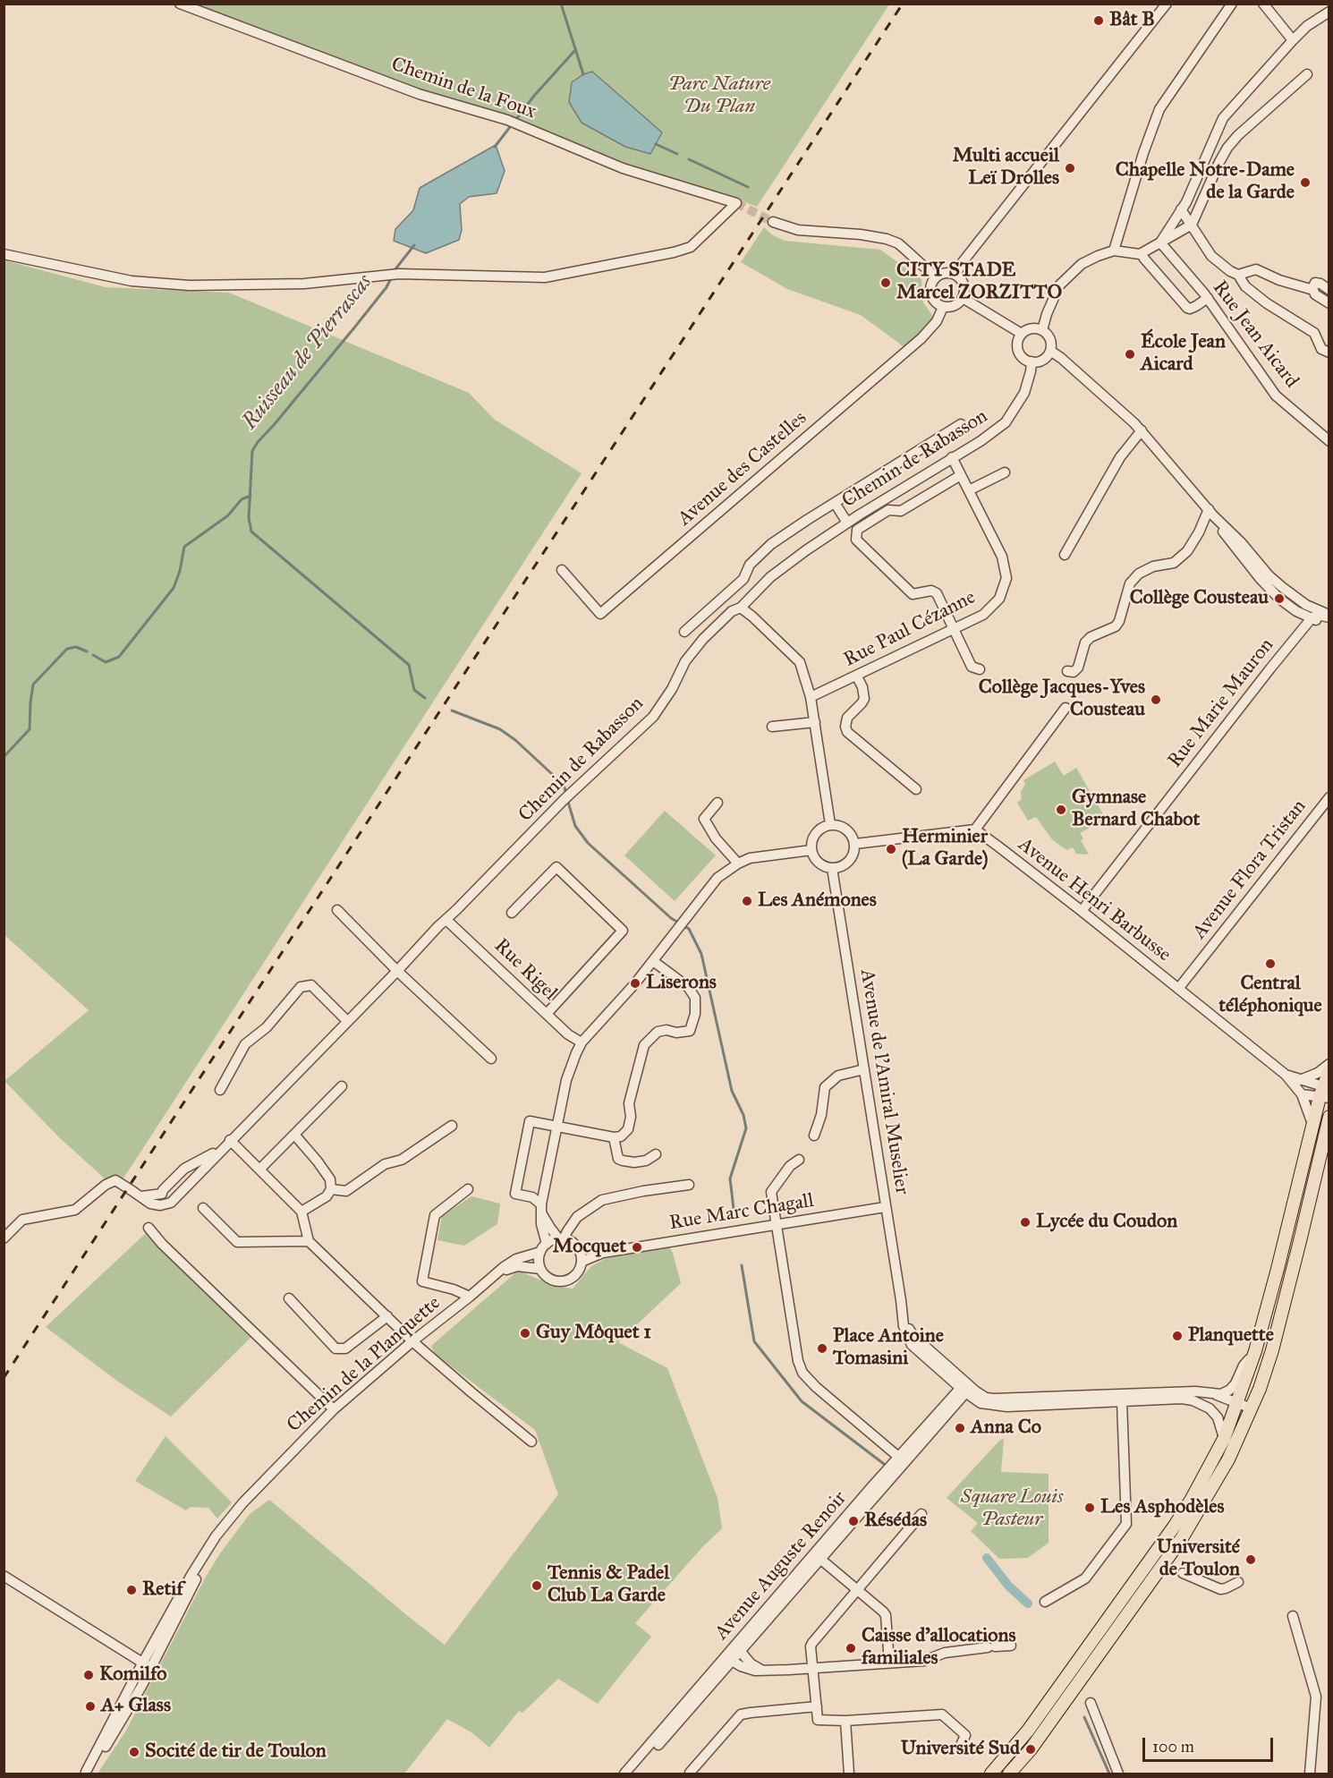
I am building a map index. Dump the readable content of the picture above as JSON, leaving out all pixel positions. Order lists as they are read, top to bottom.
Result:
{
  "streets": {
    "street": [
      "Chemin de la Foux",
      "Rue Jean Aicard",
      "Chemin de Rabasson",
      "Avenue des Castelles",
      "Rue Paul Cézanne",
      "Rue Marie Mauron",
      "Avenue Flora Tristan",
      "Avenue Henri Barbusse",
      "Rue Rigel",
      "Avenue de l'Amiral Muselier",
      "Rue Marc Chagall",
      "Chemin de la Planquette",
      "Avenue Auguste Renoir"
    ]
  },
  "crossings": [
    ["Chemin de Rabasson", "Rue Paul Cézanne"],
    ["Chemin de Rabasson", "Rue Rigel"],
    ["Rue Marie Mauron", "Avenue Henri Barbusse"],
    ["Avenue Flora Tristan", "Avenue Henri Barbusse"],
    ["Avenue de l'Amiral Muselier", "Rue Marc Chagall"],
    ["Avenue de l'Amiral Muselier", "Avenue Auguste Renoir"],
    ["Rue Marc Chagall", "Chemin de la Planquette"]
  ],
  "water": ["Ruisseau de Pierrascas"],
  "parks": ["Parc Nature Du Plan", "Square Louis Pasteur"],
  "places": [
    "Bât B",
    "Multi accueil Leï Drolles",
    "Chapelle Notre-Dame de la Garde",
    "CITY STADE Marcel ZORZITTO",
    "École Jean Aicard",
    "Collège Cousteau",
    "Collège Jacques-Yves Cousteau",
    "Gymnase Bernard Chabot",
    "Herminier (La Garde)",
    "Les Anémones",
    "Central téléphonique",
    "Liserons",
    "Lycée du Coudon",
    "Mocquet",
    "Guy Môquet 1",
    "Planquette",
    "Place Antoine Tomasini",
    "Anna Co",
    "Les Asphodèles",
    "Résédas",
    "Université de Toulon",
    "Tennis & Padel Club La Garde",
    "Retif",
    "Caisse d'allocations familiales",
    "Komilfo",
    "A+ Glass",
    "Université Sud",
    "Socité de tir de Toulon"
  ],
  "scale_bar": "100 m"
}
